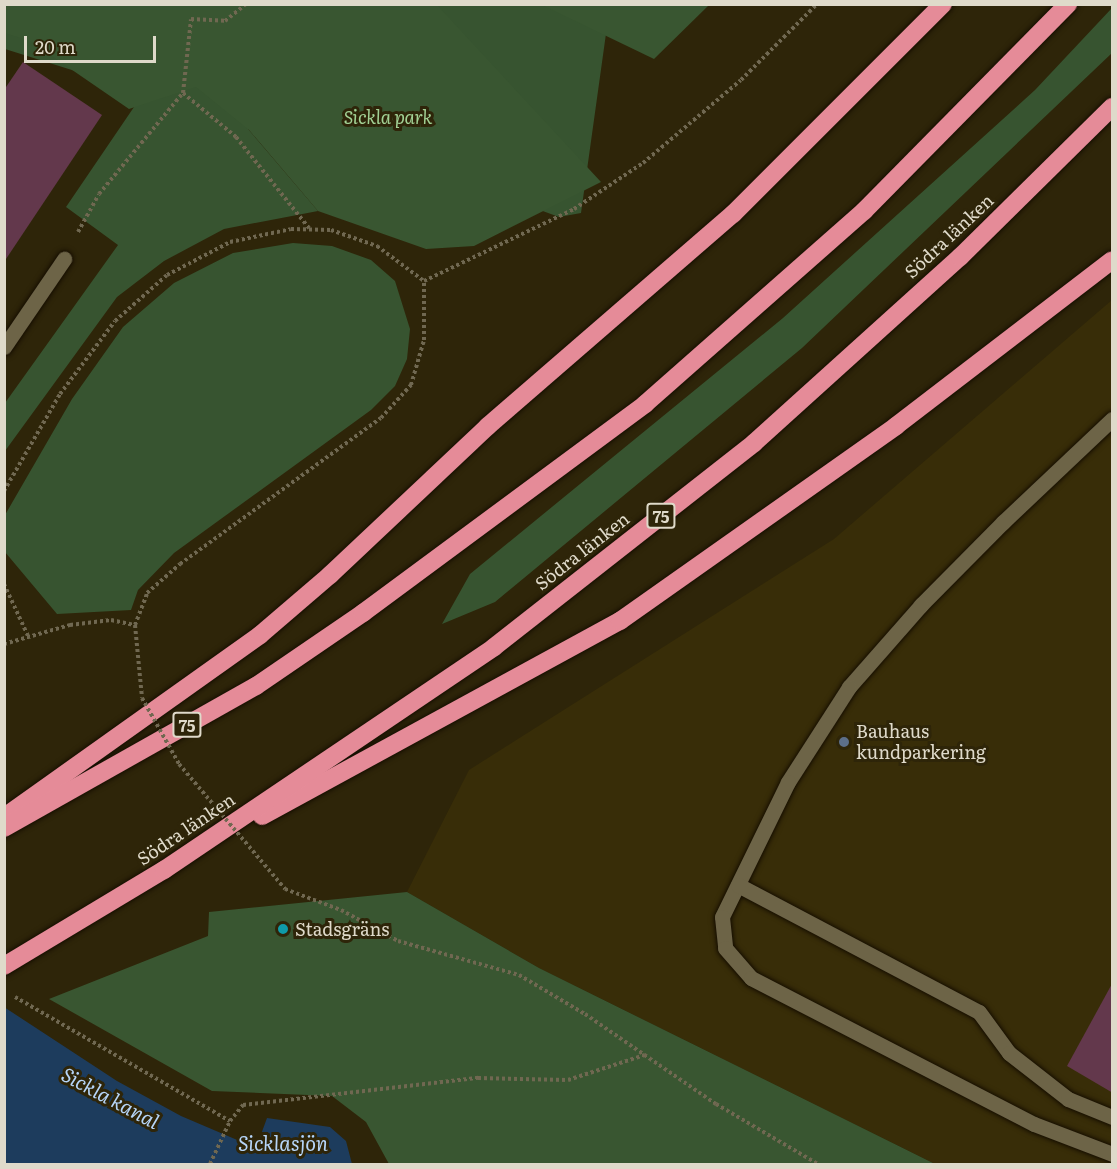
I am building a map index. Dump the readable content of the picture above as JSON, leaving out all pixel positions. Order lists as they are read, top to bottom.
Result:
{
  "streets": {
    "highway": ["Södra länken", "75"]
  },
  "water": ["Sickla kanal", "Sicklasjön"],
  "parks": ["Sickla park"],
  "places": ["Bauhaus kundparkering", "Stadsgräns"],
  "scale_bar": "20 m"
}
